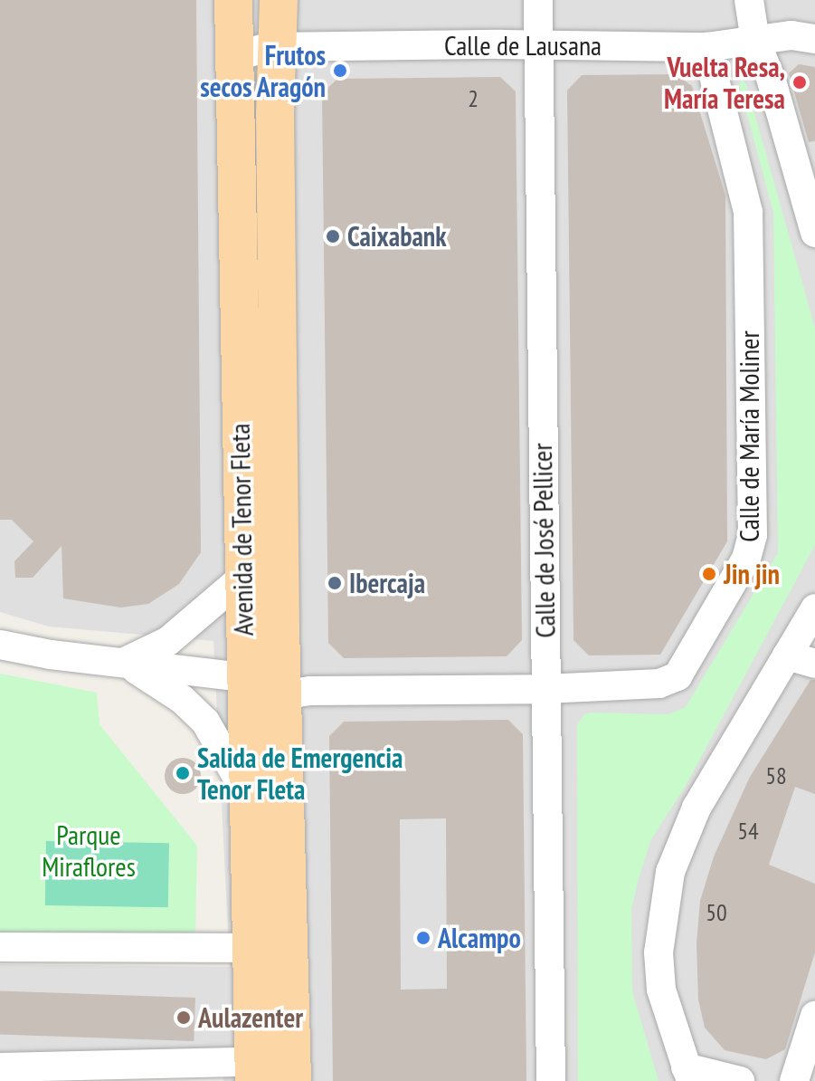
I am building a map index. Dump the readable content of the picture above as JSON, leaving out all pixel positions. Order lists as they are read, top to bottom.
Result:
{
  "streets": {
    "main road": ["Avenida de Tenor Fleta"],
    "street": ["Calle de Lausana", "Calle de María Moliner", "Calle de José Pellicer"]
  },
  "crossings": [
    ["Calle de Lausana", "Calle de María Moliner"],
    ["Calle de Lausana", "Avenida de Tenor Fleta"],
    ["Calle de Lausana", "Calle de José Pellicer"],
    ["Calle de María Moliner", "Avenida de Tenor Fleta"],
    ["Calle de María Moliner", "Calle de José Pellicer"]
  ],
  "parks": ["Parque Miraflores"],
  "places": [
    "Frutos secos Aragón",
    "Vuelta Resa, María Teresa",
    "Caixabank",
    "Jin jin",
    "Ibercaja",
    "Salida de Emergencia Tenor Fleta",
    "Alcampo",
    "Aulazenter"
  ],
  "house_numbers": [
    "2",
    "58",
    "54",
    "50"
  ]
}
